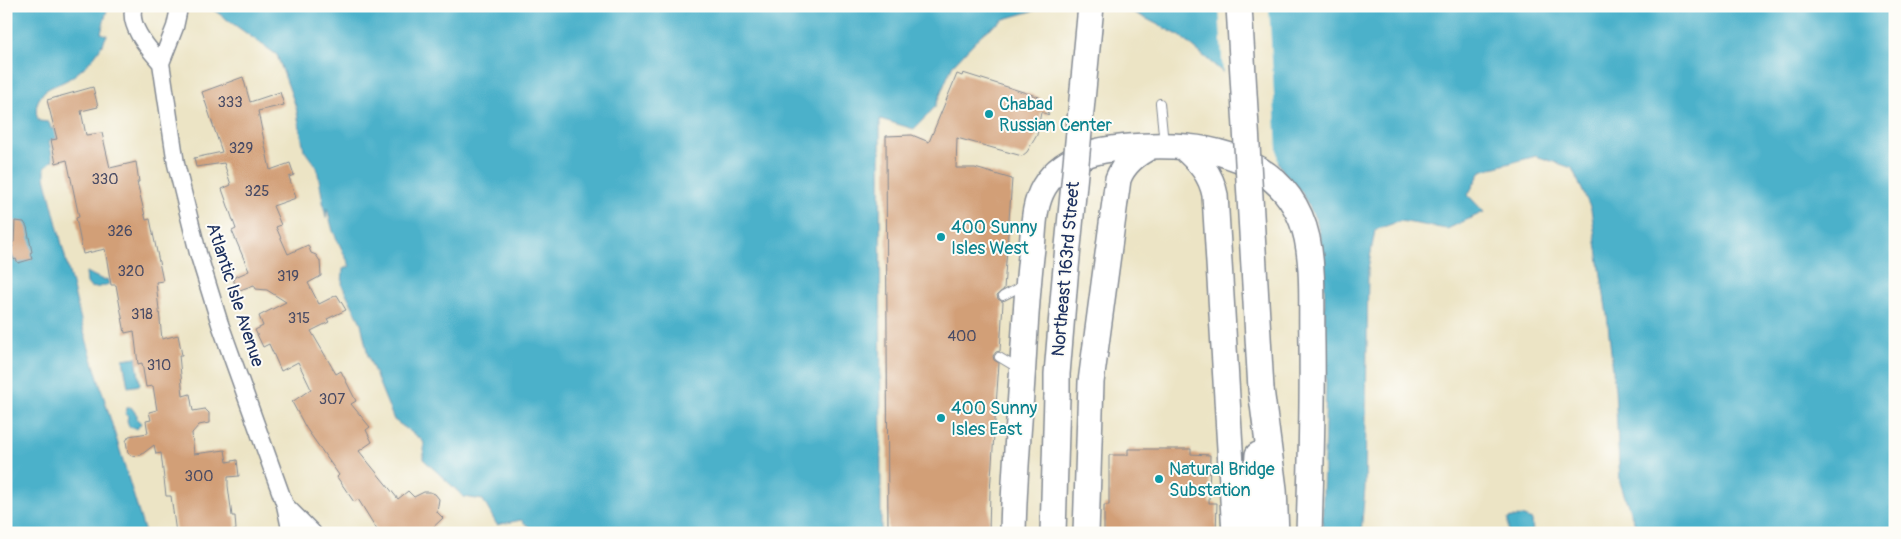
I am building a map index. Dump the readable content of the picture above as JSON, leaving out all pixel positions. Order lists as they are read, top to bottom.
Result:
{
  "streets": {
    "main road": ["Northeast 163rd Street"],
    "street": ["Atlantic Isle Avenue"]
  },
  "places": [
    "Chabad Russian Center",
    "400 Sunny Isles West",
    "400 Sunny Isles East",
    "Natural Bridge Substation"
  ],
  "house_numbers": [
    "333",
    "329",
    "330",
    "325",
    "326",
    "320",
    "319",
    "318",
    "315",
    "400",
    "310",
    "307",
    "300"
  ]
}
